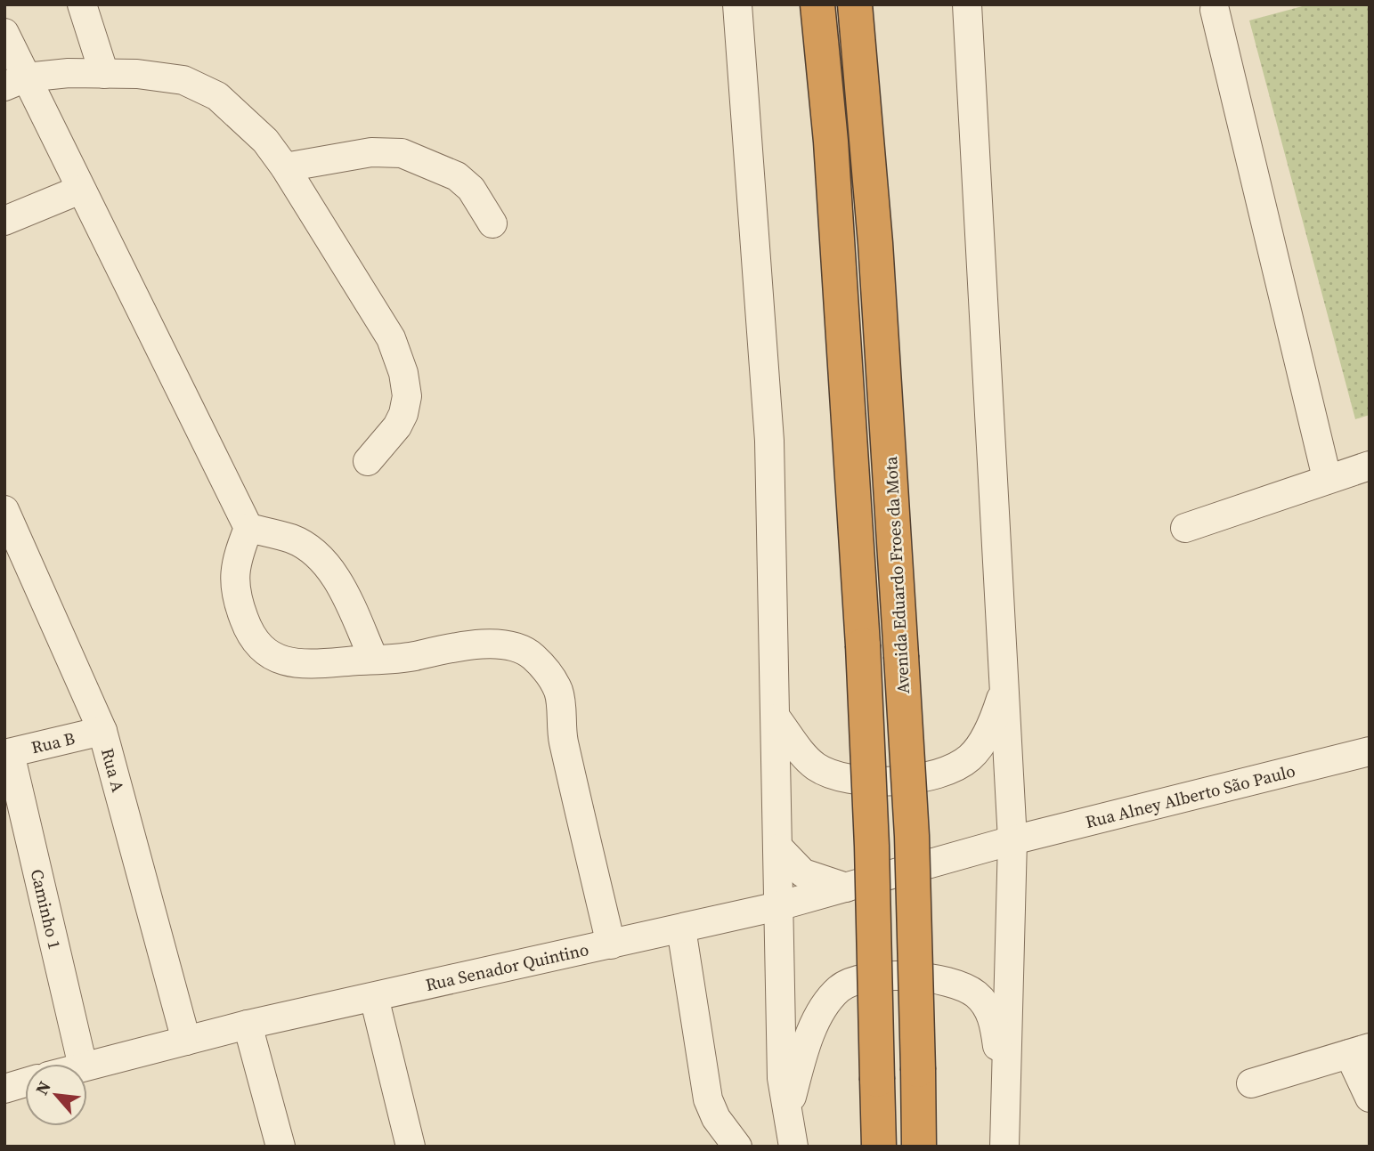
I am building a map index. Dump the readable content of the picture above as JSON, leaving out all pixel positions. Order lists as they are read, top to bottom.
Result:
{
  "streets": {
    "highway": ["Avenida Eduardo Froes da Mota"],
    "street": [
      "Rua B",
      "Rua A",
      "Rua Alney Alberto São Paulo",
      "Caminho 1",
      "Rua Senador Quintino"
    ]
  },
  "crossings": [
    ["Rua B", "Rua A"],
    ["Rua B", "Caminho 1"],
    ["Rua A", "Rua Senador Quintino"],
    ["Rua Alney Alberto São Paulo", "Rua Senador Quintino"]
  ],
  "north": "top left"
}
